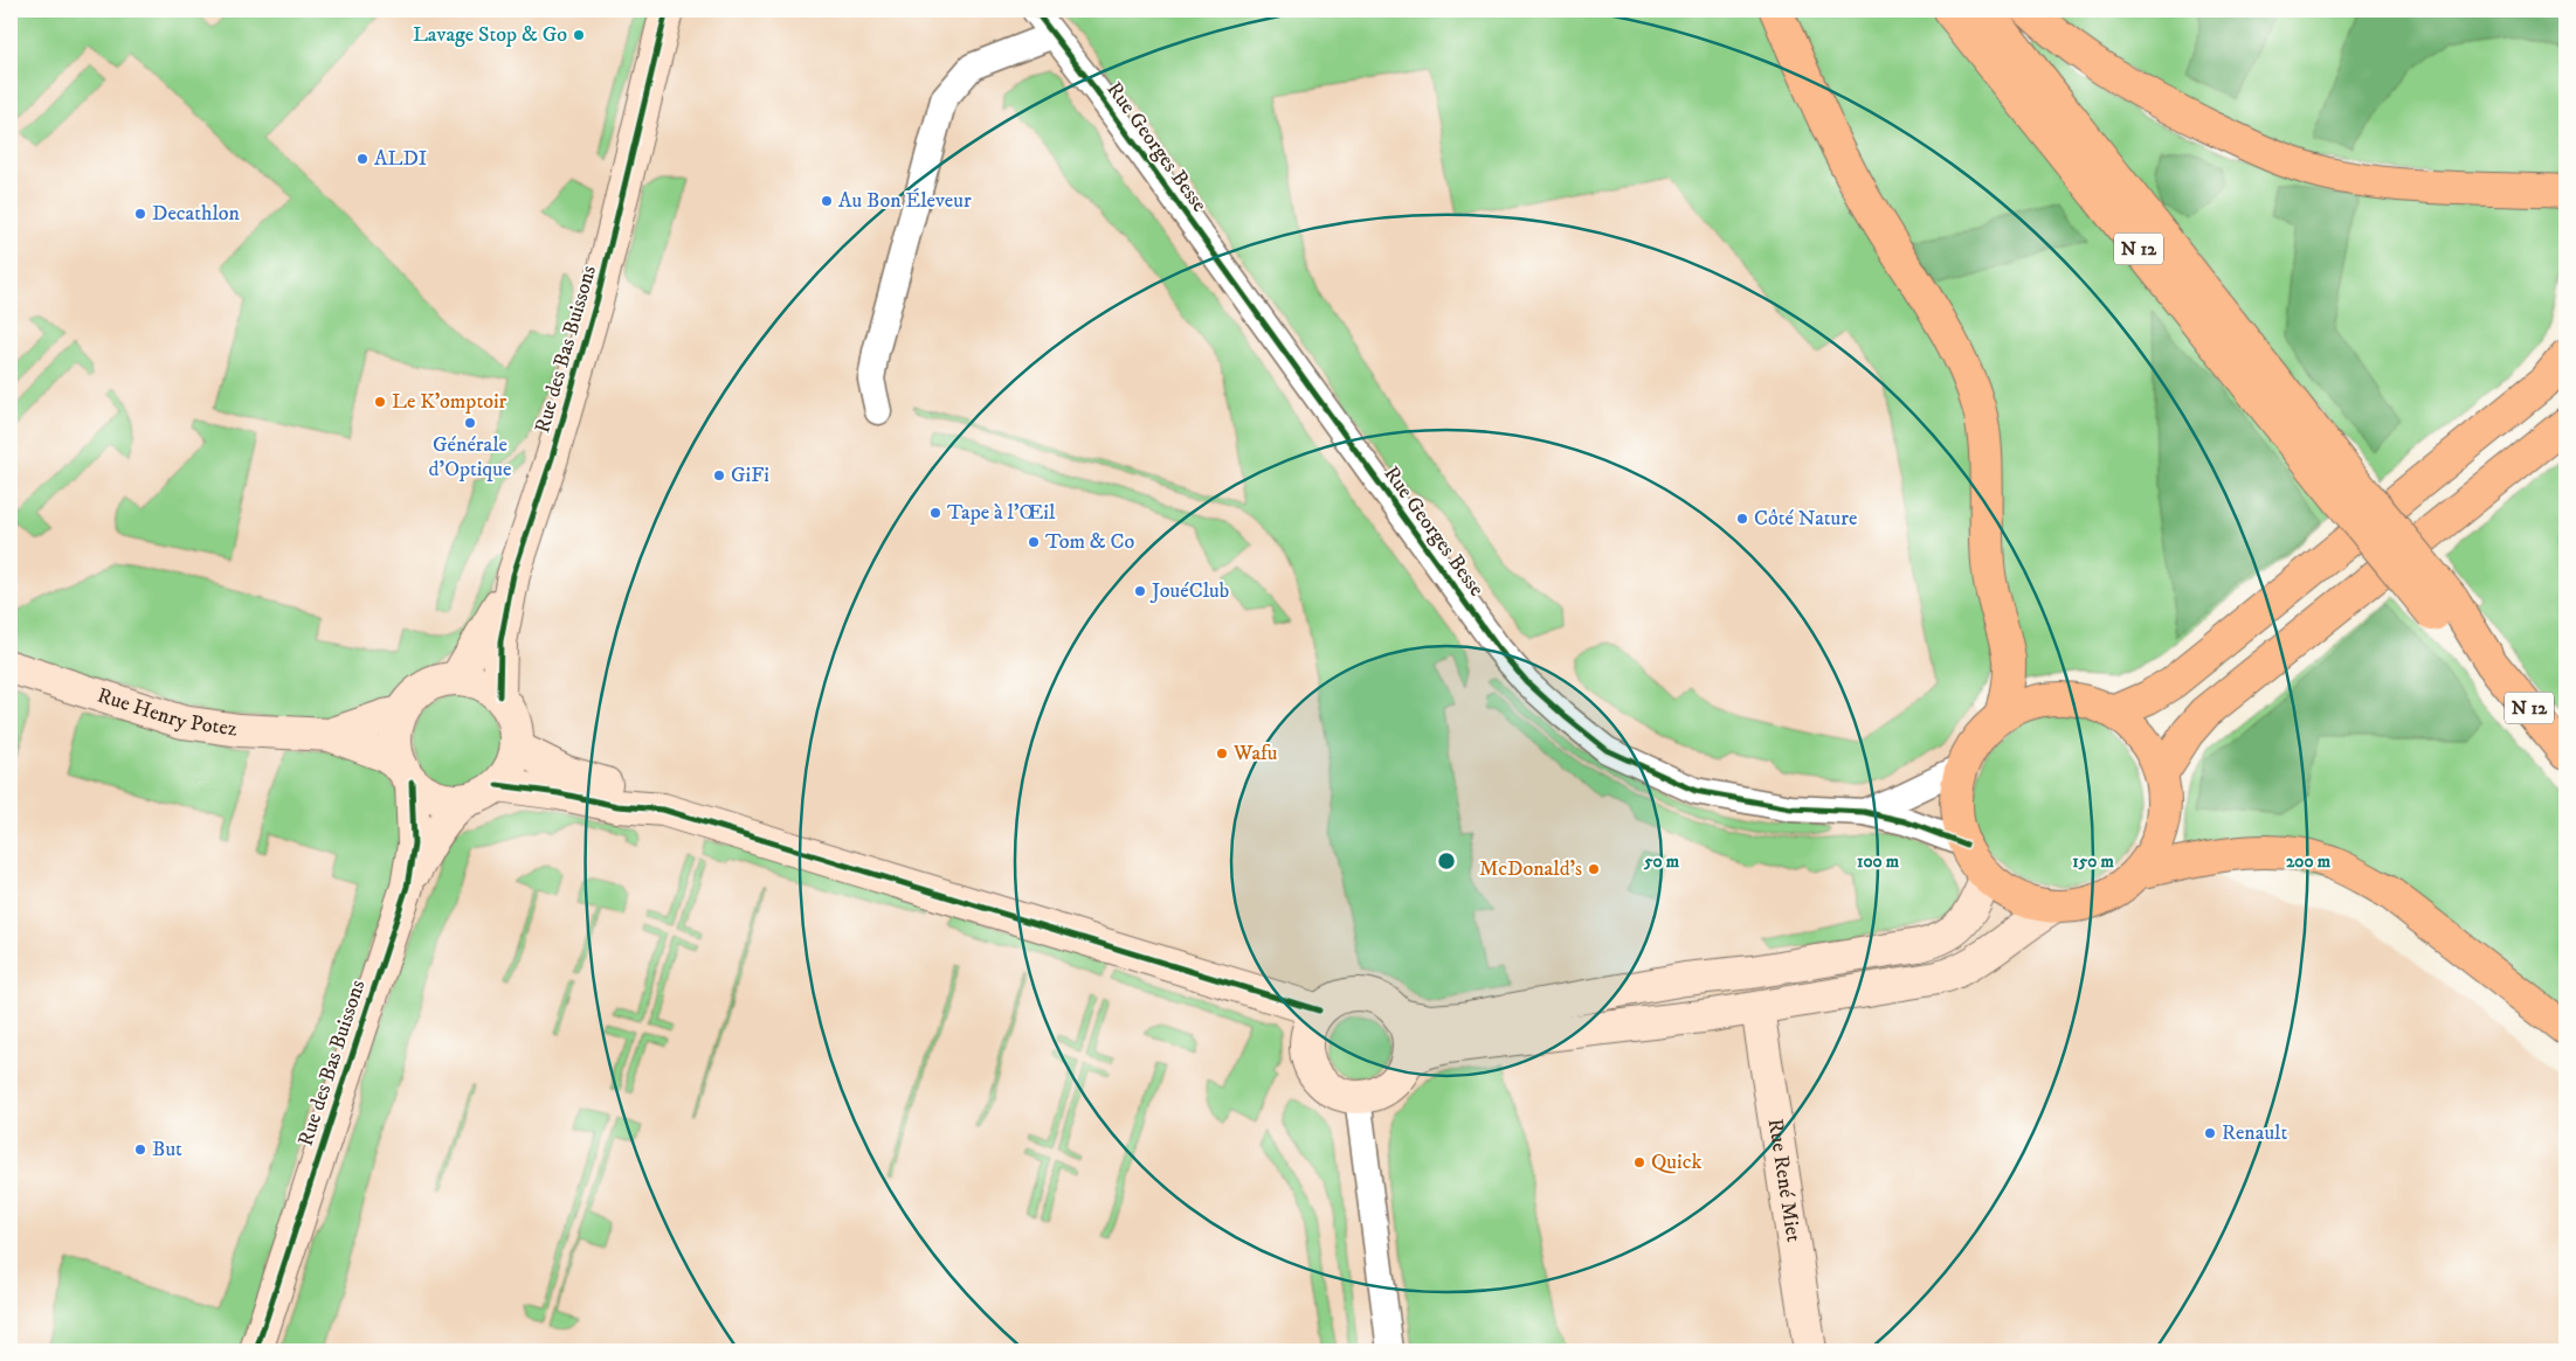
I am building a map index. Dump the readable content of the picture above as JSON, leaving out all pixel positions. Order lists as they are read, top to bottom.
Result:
{
  "streets": {
    "main road": ["N 12"],
    "street": [
      "Rue Georges Besse",
      "Rue des Bas Buissons",
      "Rue Henry Potez",
      "Rue René Miet"
    ]
  },
  "crossings": [
    ["Rue des Bas Buissons", "Rue Henry Potez"]
  ],
  "places": [
    "Lavage Stop & Go",
    "ALDI",
    "Au Bon Éleveur",
    "Decathlon",
    "Le K'omptoir",
    "Générale d'Optique",
    "GiFi",
    "Tape à l'Œil",
    "Côté Nature",
    "Tom & Co",
    "JouéClub",
    "Wafu",
    "McDonald's",
    "Renault",
    "But",
    "Quick"
  ],
  "rings": [
    "50 m",
    "100 m",
    "150 m",
    "200 m"
  ]
}
